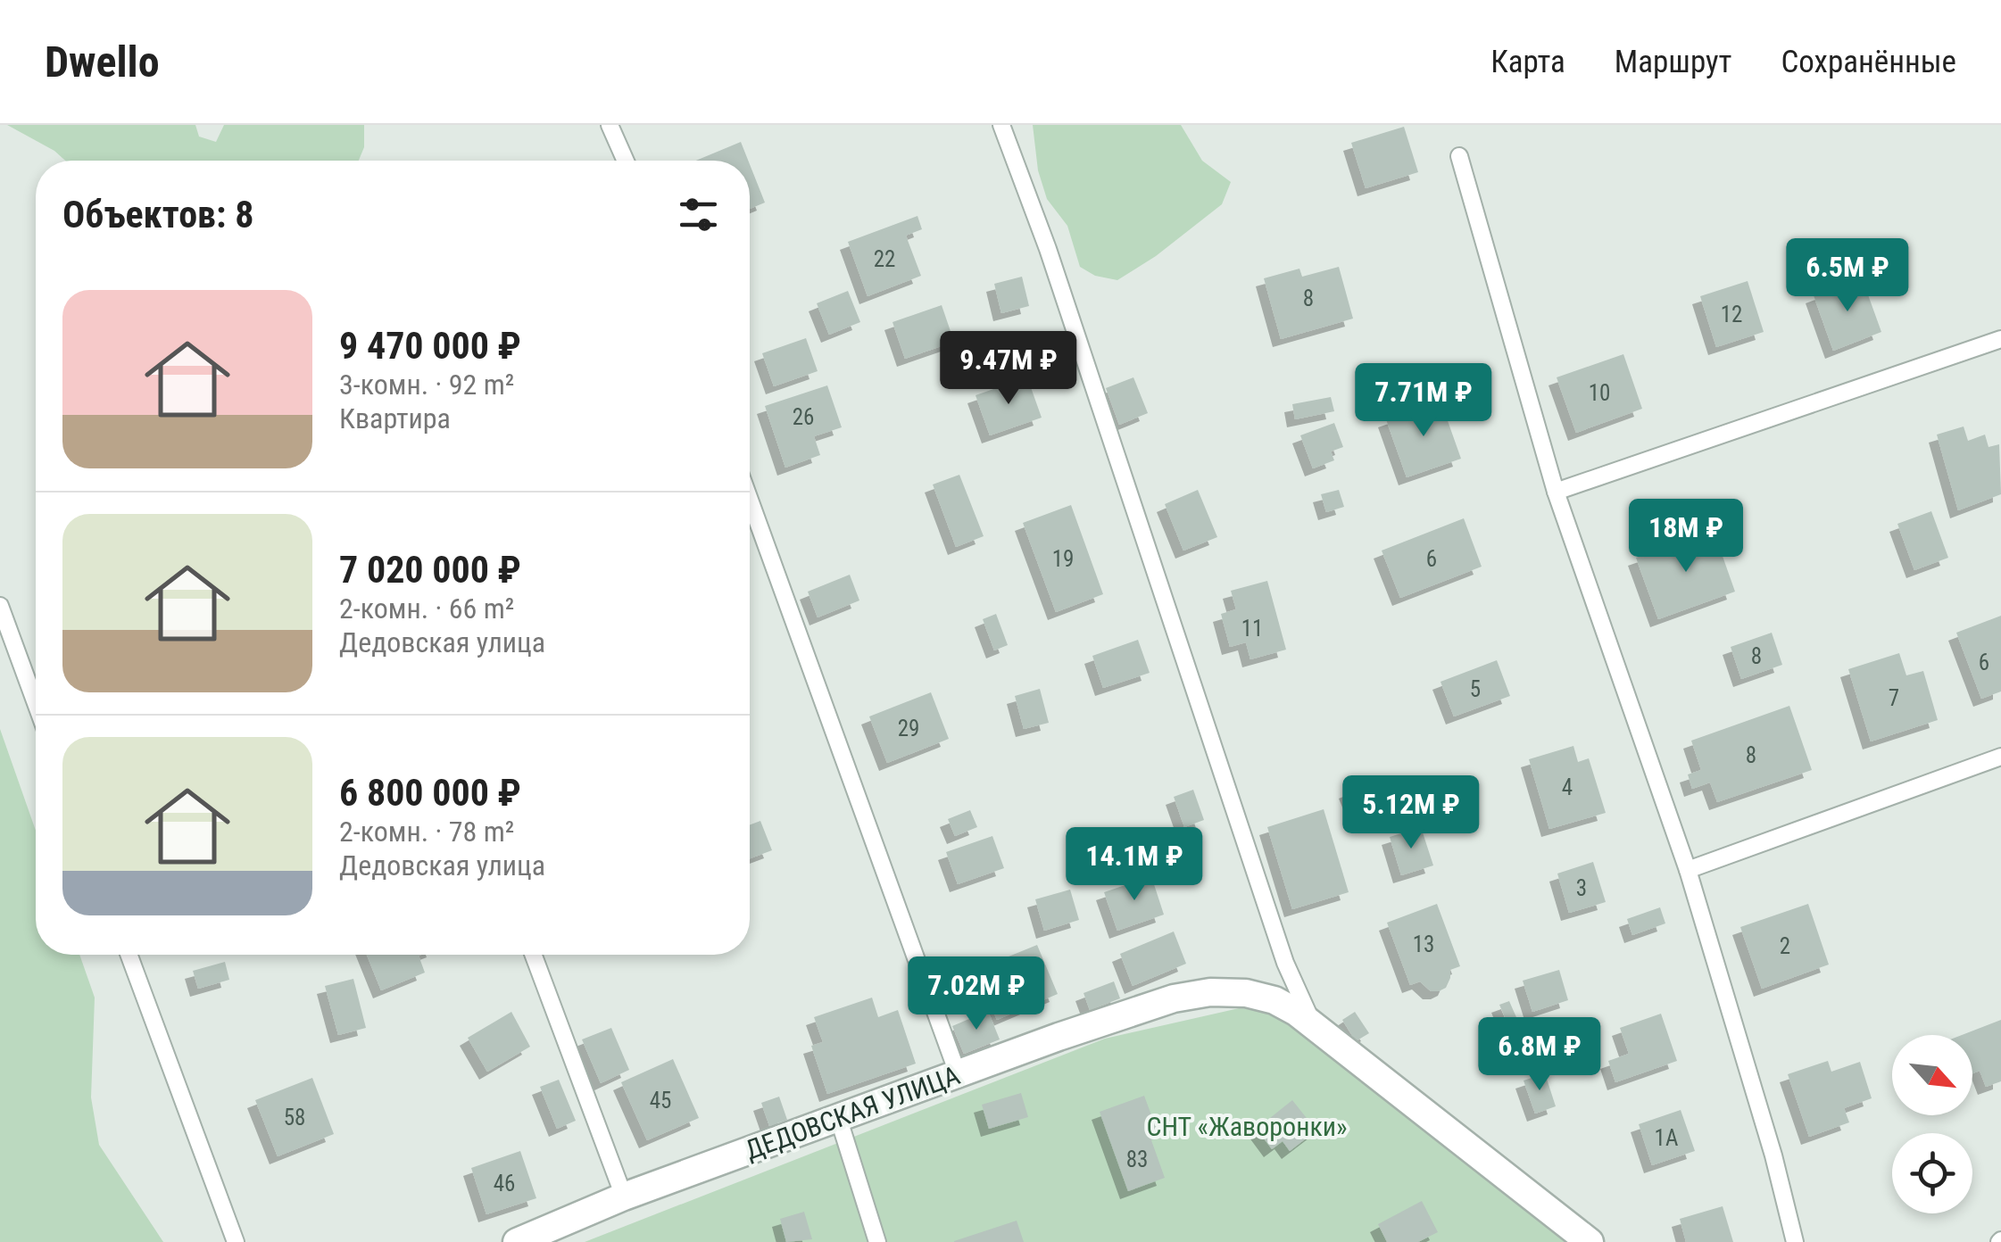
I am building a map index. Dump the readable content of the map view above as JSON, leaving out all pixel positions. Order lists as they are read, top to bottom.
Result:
{
  "streets": {
    "street": ["ДЕДОВСКАЯ УЛИЦА"]
  },
  "parks": ["СНТ «Жаворонки»"],
  "house_numbers": [
    "22",
    "8",
    "12",
    "10",
    "26",
    "19",
    "6",
    "11",
    "8",
    "6",
    "5",
    "7",
    "29",
    "8",
    "4",
    "3",
    "13",
    "2",
    "45",
    "58",
    "1А",
    "83",
    "46"
  ],
  "north": "bottom right",
  "page": {
    "header": "Dwello",
    "nav": ["Карта", "Маршрут", "Сохранённые"],
    "heading": "Объектов: 8",
    "price": [
      "6.5M ₽",
      "9.47M ₽",
      "7.71M ₽",
      "18M ₽",
      "5.12M ₽",
      "14.1M ₽",
      "7.02M ₽",
      "6.8M ₽"
    ],
    "list": [
      {
        "name": "9 470 000 ₽",
        "note": "3-комн. · 92 m² · Квартира"
      },
      {
        "name": "7 020 000 ₽",
        "note": "2-комн. · 66 m² · Дедовская улица"
      },
      {
        "name": "6 800 000 ₽",
        "note": "2-комн. · 78 m² · Дедовская улица"
      }
    ]
  }
}
